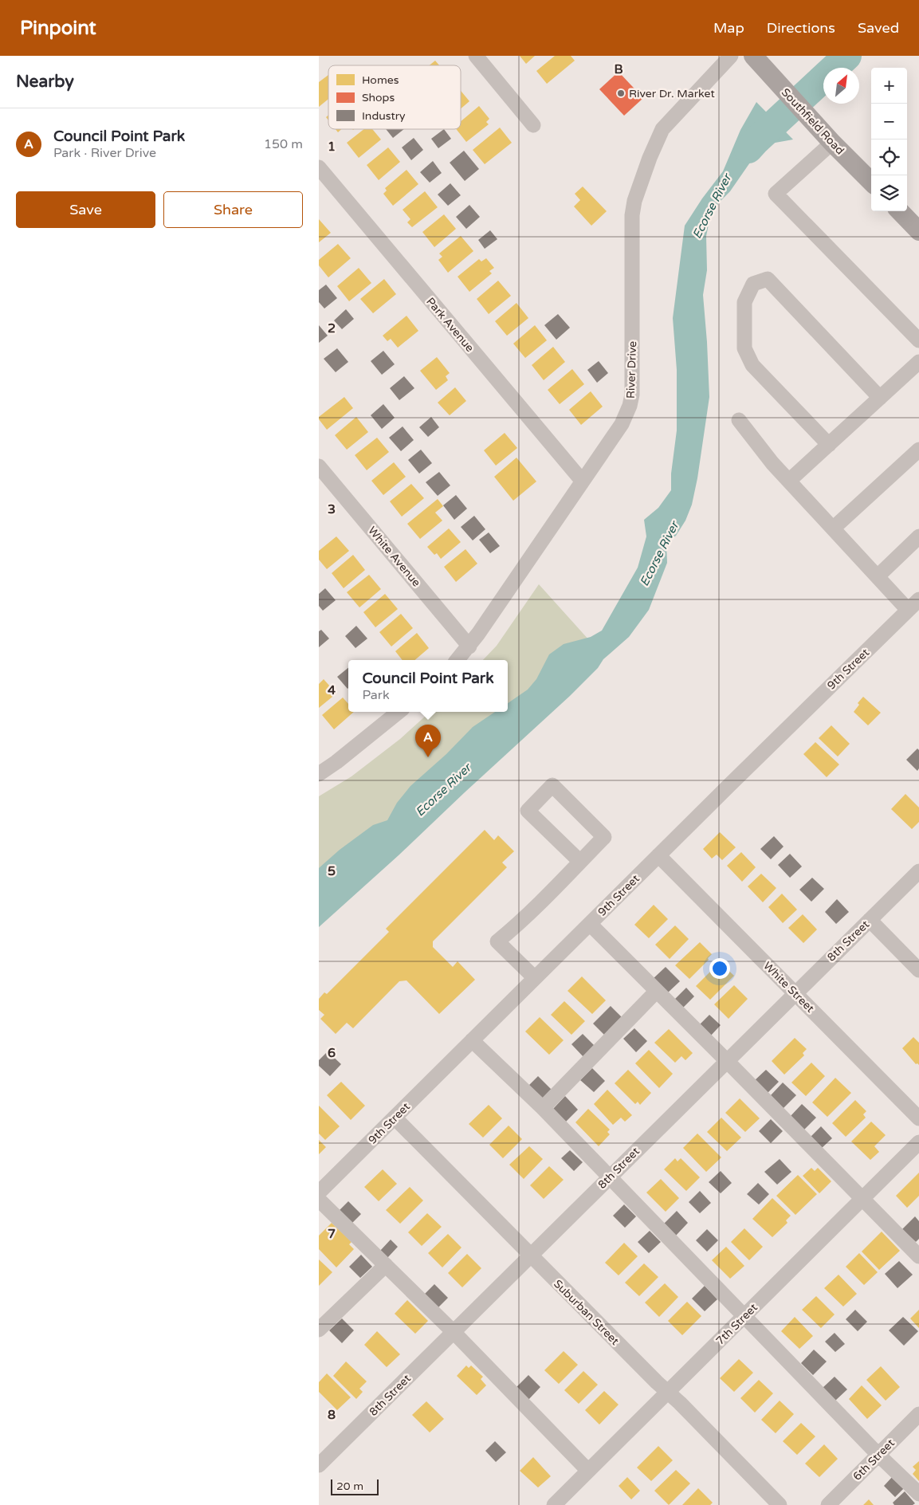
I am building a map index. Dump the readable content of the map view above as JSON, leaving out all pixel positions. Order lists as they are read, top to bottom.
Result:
{
  "streets": {
    "main road": ["Southfield Road"],
    "street": [
      "Park Avenue",
      "River Drive",
      "White Avenue",
      "9th Street",
      "8th Street",
      "White Street",
      "Suburban Street",
      "7th Street",
      "6th Street"
    ]
  },
  "crossings": [
    ["Park Avenue", "River Drive"],
    ["River Drive", "White Avenue"],
    ["9th Street", "White Street"],
    ["9th Street", "Suburban Street"],
    ["8th Street", "White Street"],
    ["8th Street", "Suburban Street"],
    ["Suburban Street", "7th Street"]
  ],
  "water": ["Ecorse River"],
  "places": ["River Dr. Market"],
  "legend": ["Homes", "Shops", "Industry"],
  "scale_bar": "20 m",
  "north": "top right",
  "page": {
    "header": "Pinpoint",
    "nav": ["Map", "Directions", "Saved"],
    "heading": "Nearby",
    "map_buttons": ["+", "−"],
    "list": [
      {
        "mark": "A",
        "name": "Council Point Park",
        "note": "Park · River Drive",
        "value": "150 m"
      }
    ],
    "buttons": ["Save", "Share"],
    "popup": ["Council Point Park", "Park"],
    "pins": "A",
    "scale": "20 m"
  },
  "grid": {
    "columns": ["B"],
    "rows": [
      "1",
      "2",
      "3",
      "4",
      "5",
      "6",
      "7",
      "8"
    ]
  }
}
